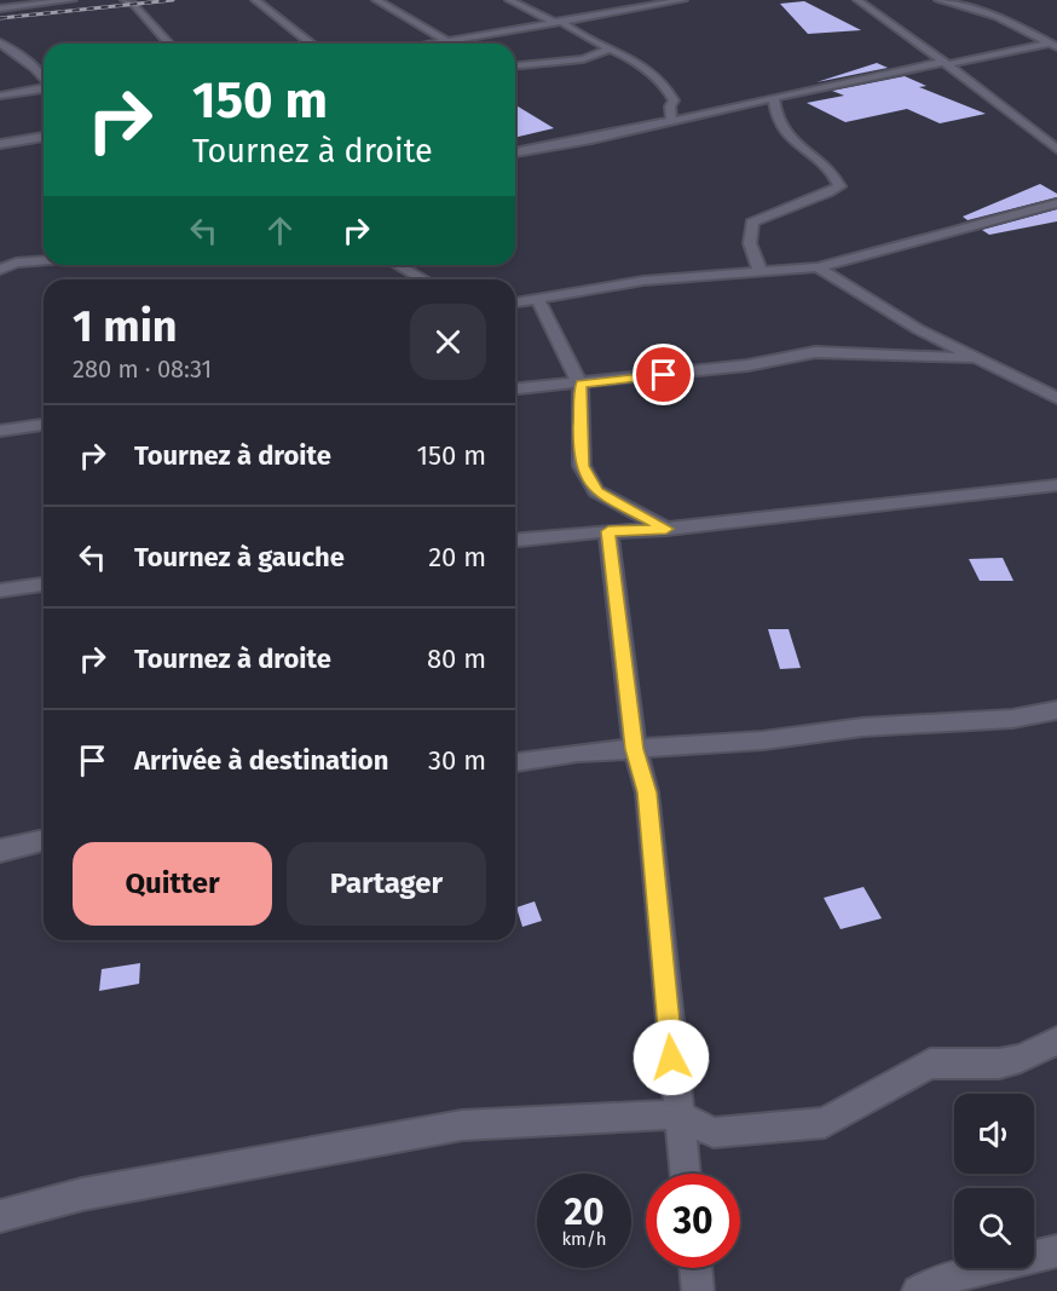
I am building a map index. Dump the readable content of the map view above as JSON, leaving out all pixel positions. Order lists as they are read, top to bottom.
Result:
{
  "page": {
    "turn": ["150 m", "Tournez à droite"],
    "heading": ["1 min", "280 m · 08:31"],
    "list": [
      {
        "name": "Tournez à droite",
        "value": "150 m"
      },
      {
        "name": "Tournez à gauche",
        "value": "20 m"
      },
      {
        "name": "Tournez à droite",
        "value": "80 m"
      },
      {
        "name": "Arrivée à destination",
        "value": "30 m"
      }
    ],
    "buttons": ["Quitter", "Partager"],
    "speed": "20 km/h",
    "limit": "30"
  }
}
